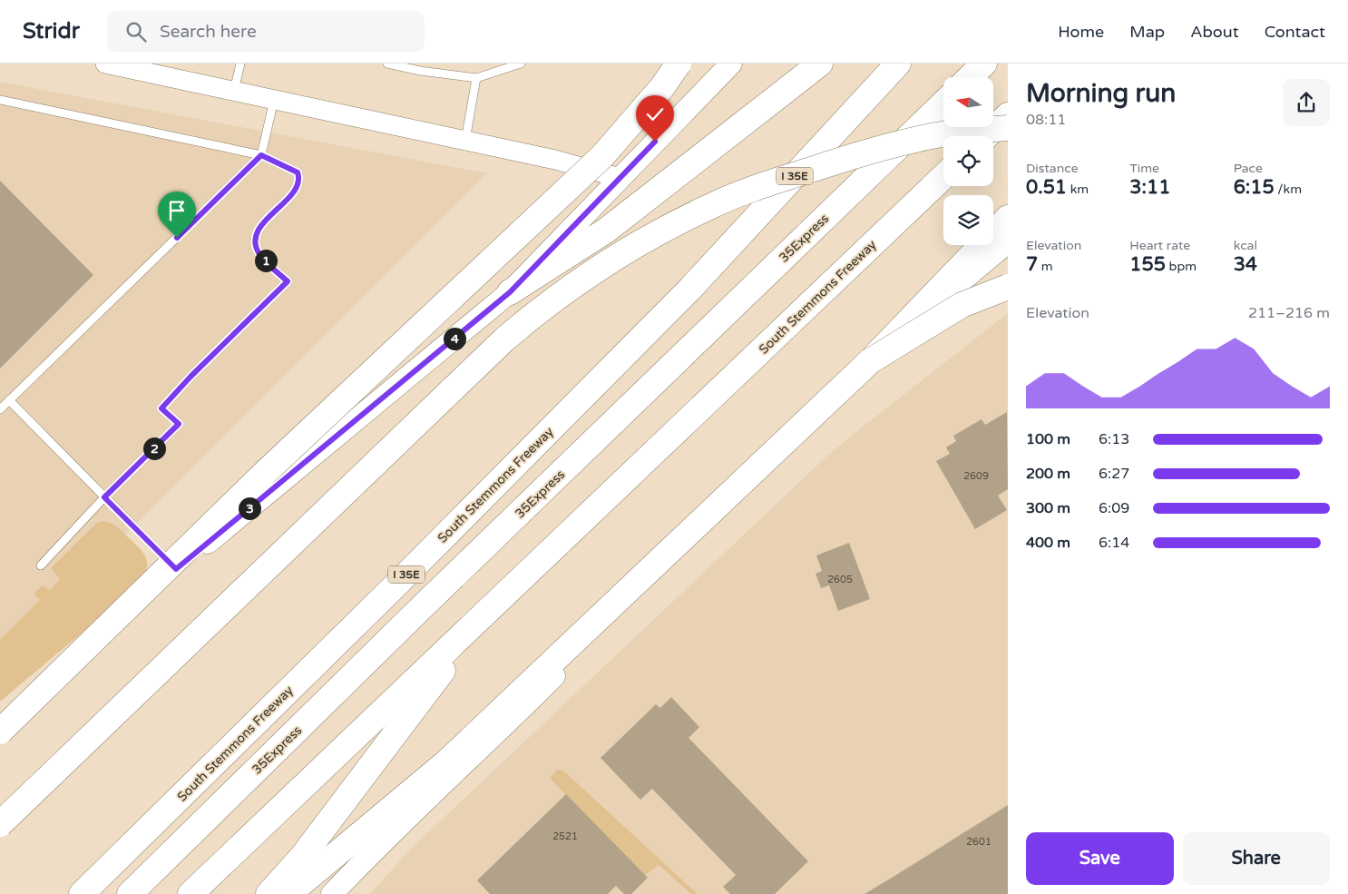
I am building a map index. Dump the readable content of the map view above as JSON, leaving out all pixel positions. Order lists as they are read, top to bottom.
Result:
{
  "streets": {
    "highway": ["I 35E", "35Express", "South Stemmons Freeway"]
  },
  "house_numbers": [
    "2609",
    "2605",
    "2521",
    "2601"
  ],
  "north": "left",
  "page": {
    "header": "Stridr",
    "search": "Search here",
    "nav": [
      "Home",
      "Map",
      "About",
      "Contact"
    ],
    "heading": ["Morning run", "08:11"],
    "stats": [
      ["Distance", "0.51 km"],
      ["Time", "3:11"],
      ["Pace", "6:15 /km"],
      ["Elevation", "7 m"],
      ["Heart rate", "155 bpm"],
      ["kcal", "34"]
    ],
    "pins": [
      "1",
      "4",
      "2",
      "3"
    ],
    "chart": ["Elevation", "211–216 m"],
    "list": [
      {
        "name": "100 m",
        "note": "6:13"
      },
      {
        "name": "200 m",
        "note": "6:27"
      },
      {
        "name": "300 m",
        "note": "6:09"
      },
      {
        "name": "400 m",
        "note": "6:14"
      }
    ],
    "buttons": ["Save", "Share"]
  }
}
